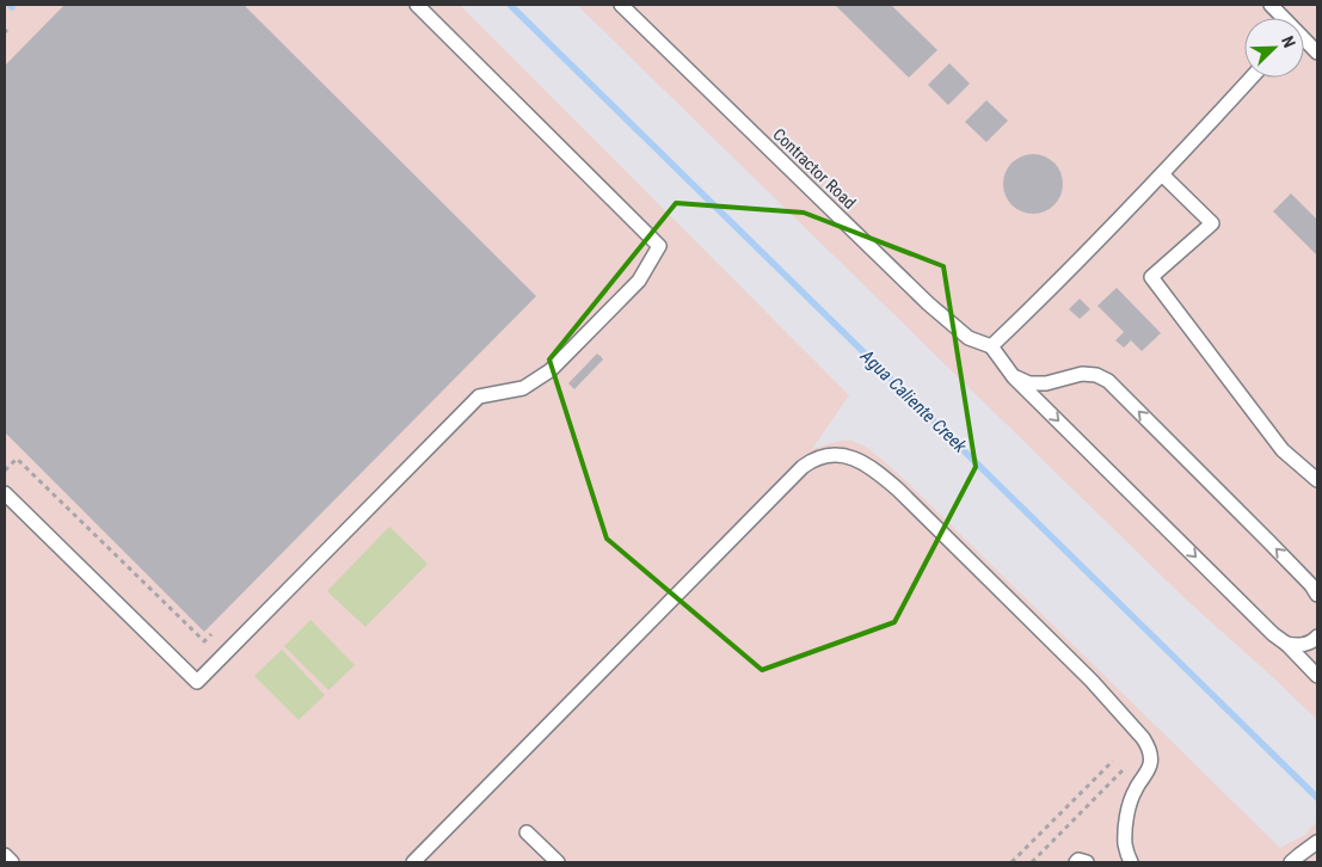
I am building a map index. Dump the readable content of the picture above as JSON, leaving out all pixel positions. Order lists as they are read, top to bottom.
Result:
{
  "streets": {
    "lane": ["Contractor Road"]
  },
  "water": ["Agua Caliente Creek"],
  "north": "top right"
}
